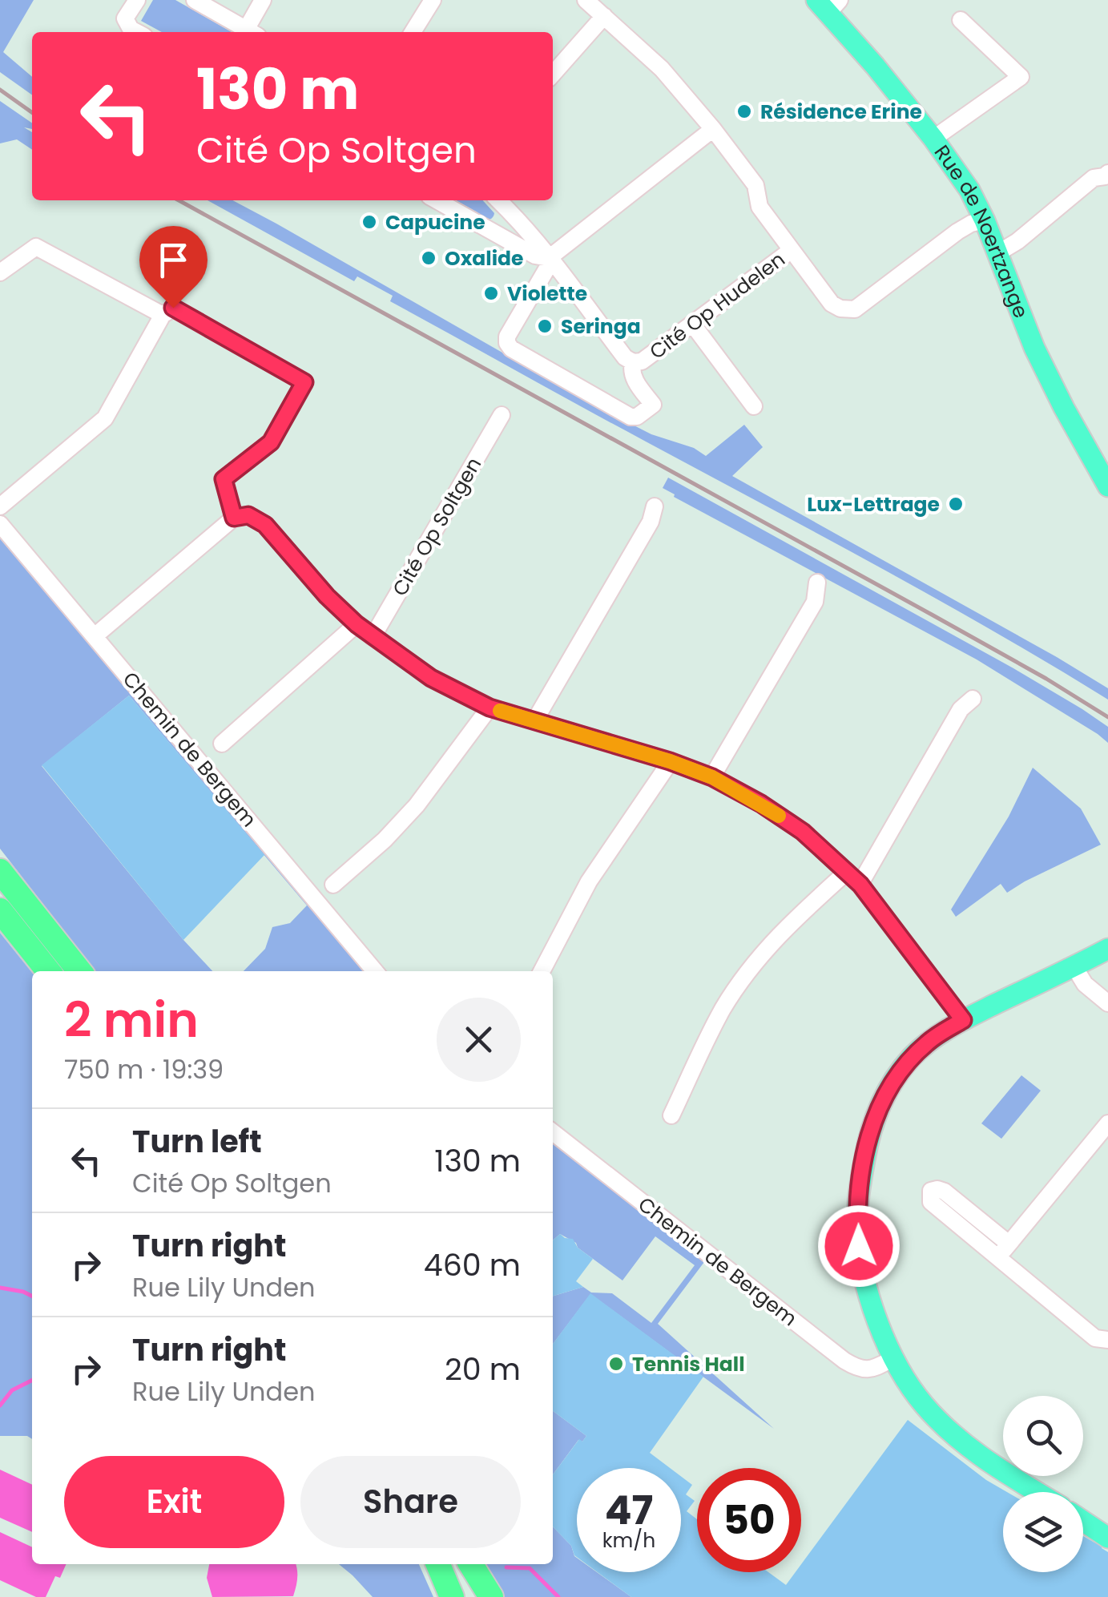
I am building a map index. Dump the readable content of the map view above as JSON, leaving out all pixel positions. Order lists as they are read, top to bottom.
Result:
{
  "streets": {
    "main road": ["Rue de Noertzange"],
    "street": ["Cité Op Hudelen", "Cité Op Soltgen", "Chemin de Bergem"]
  },
  "crossings": [
    ["Rue de Noertzange", "Cité Op Hudelen"]
  ],
  "places": [
    "Résidence Erine",
    "Capucine",
    "Oxalide",
    "Violette",
    "Seringa",
    "Lux-Lettrage",
    "Tennis Hall"
  ],
  "page": {
    "turn": ["130 m", "Cité Op Soltgen"],
    "heading": ["2 min", "750 m · 19:39"],
    "list": [
      {
        "name": "Turn left",
        "note": "Cité Op Soltgen",
        "value": "130 m"
      },
      {
        "name": "Turn right",
        "note": "Rue Lily Unden",
        "value": "460 m"
      },
      {
        "name": "Turn right",
        "note": "Rue Lily Unden",
        "value": "20 m"
      }
    ],
    "buttons": ["Exit", "Share"],
    "speed": "47 km/h",
    "limit": "50"
  }
}
